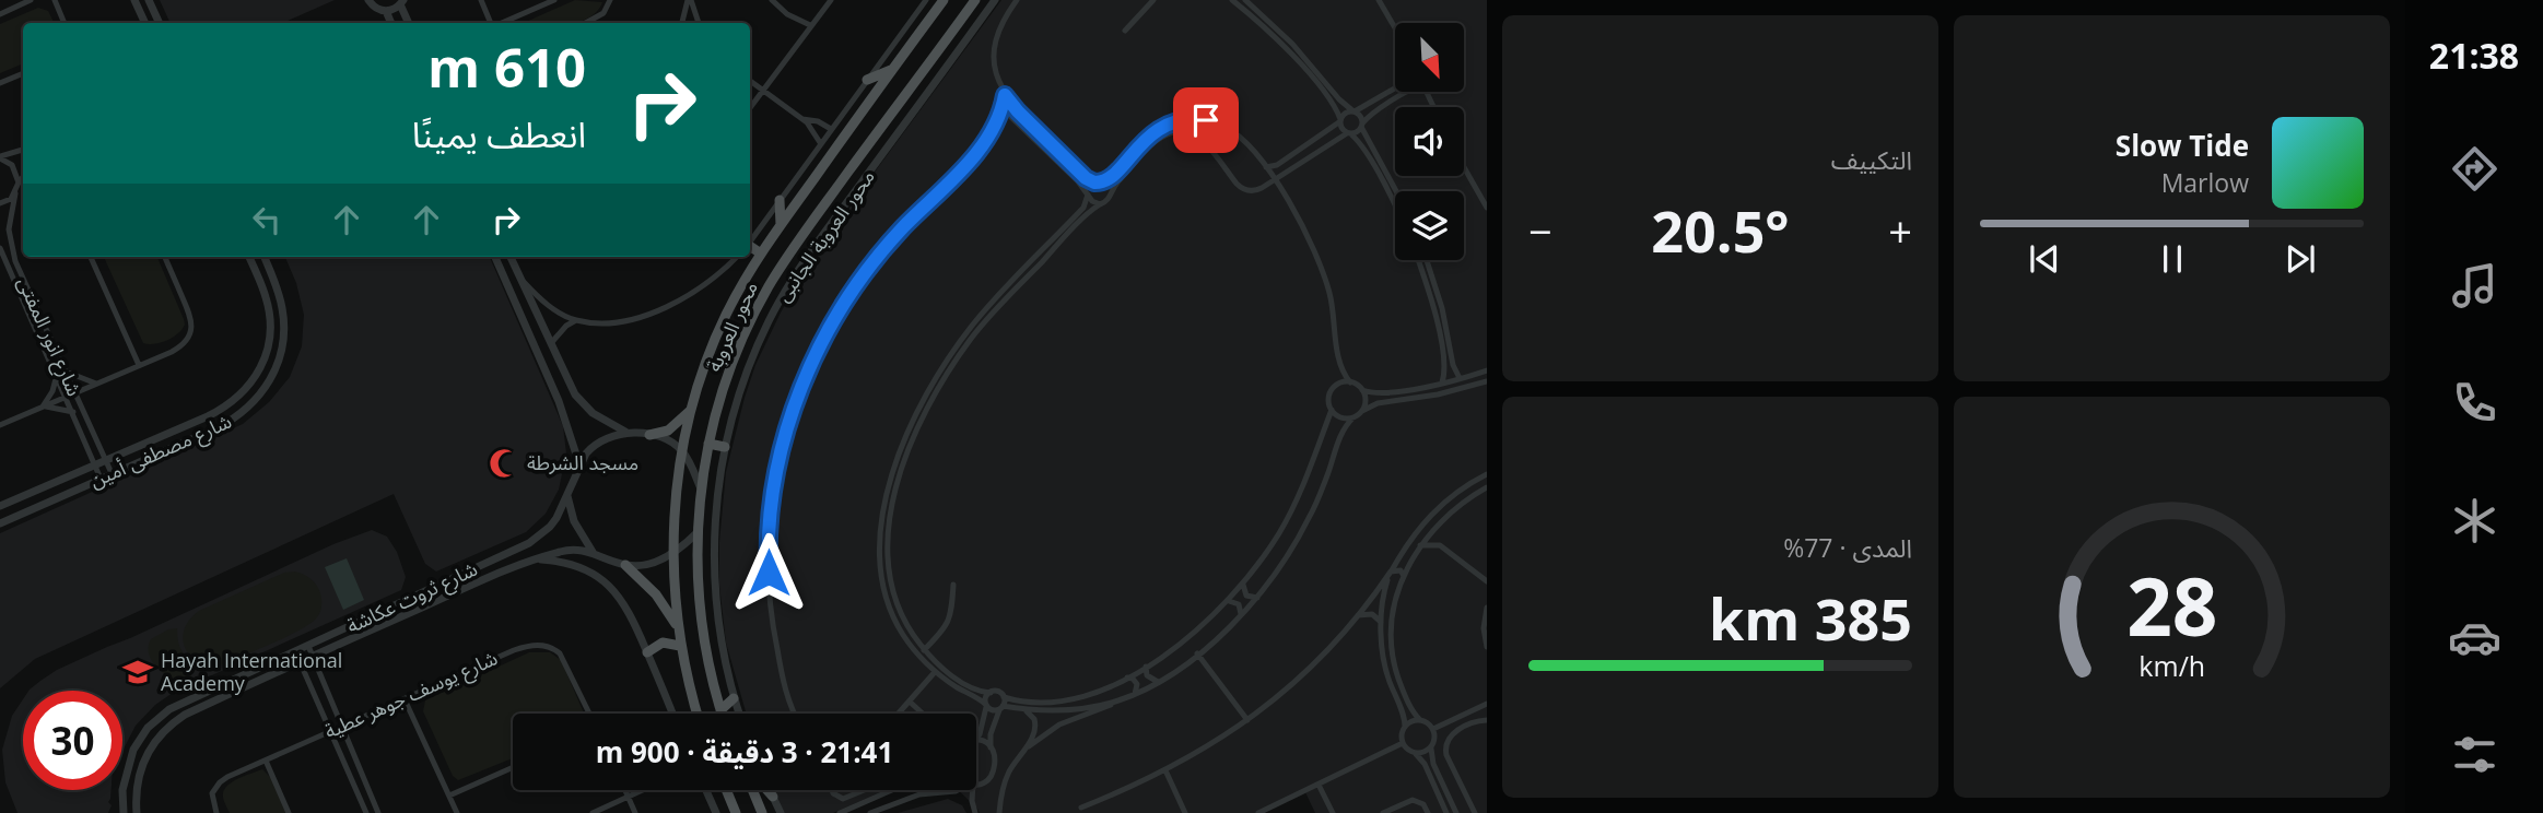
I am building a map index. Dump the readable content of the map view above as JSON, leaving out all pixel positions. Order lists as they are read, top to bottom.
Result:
{
  "streets": {
    "main road": ["محور العروبة"],
    "street": [
      "محور العروبة الجانبى",
      "شارع انور المفتى",
      "شارع مصطفى أمين",
      "شارع ثروت عكاشة",
      "شارع يوسف جوهر عطية"
    ]
  },
  "crossings": [
    ["محور العروبة", "شارع ثروت عكاشة"],
    ["شارع انور المفتى", "شارع مصطفى أمين"]
  ],
  "places": {
    "mosque": ["مسجد الشرطة"],
    "school or university": ["Hayah International Academy"]
  },
  "north": "bottom right",
  "page": {
    "tabs": "21:38",
    "tile": [
      "التكييف",
      ["المدى · 77%", "385 km"]
    ],
    "turn": ["610 m", "انعطف يمينًا"],
    "song": ["Slow Tide", "Marlow"],
    "heat": ["−", "20.5°", "+"],
    "limit": "30",
    "trip": "21:41 · 3 دقيقة · 900 m",
    "gauge": ["28", "km/h"]
  }
}
